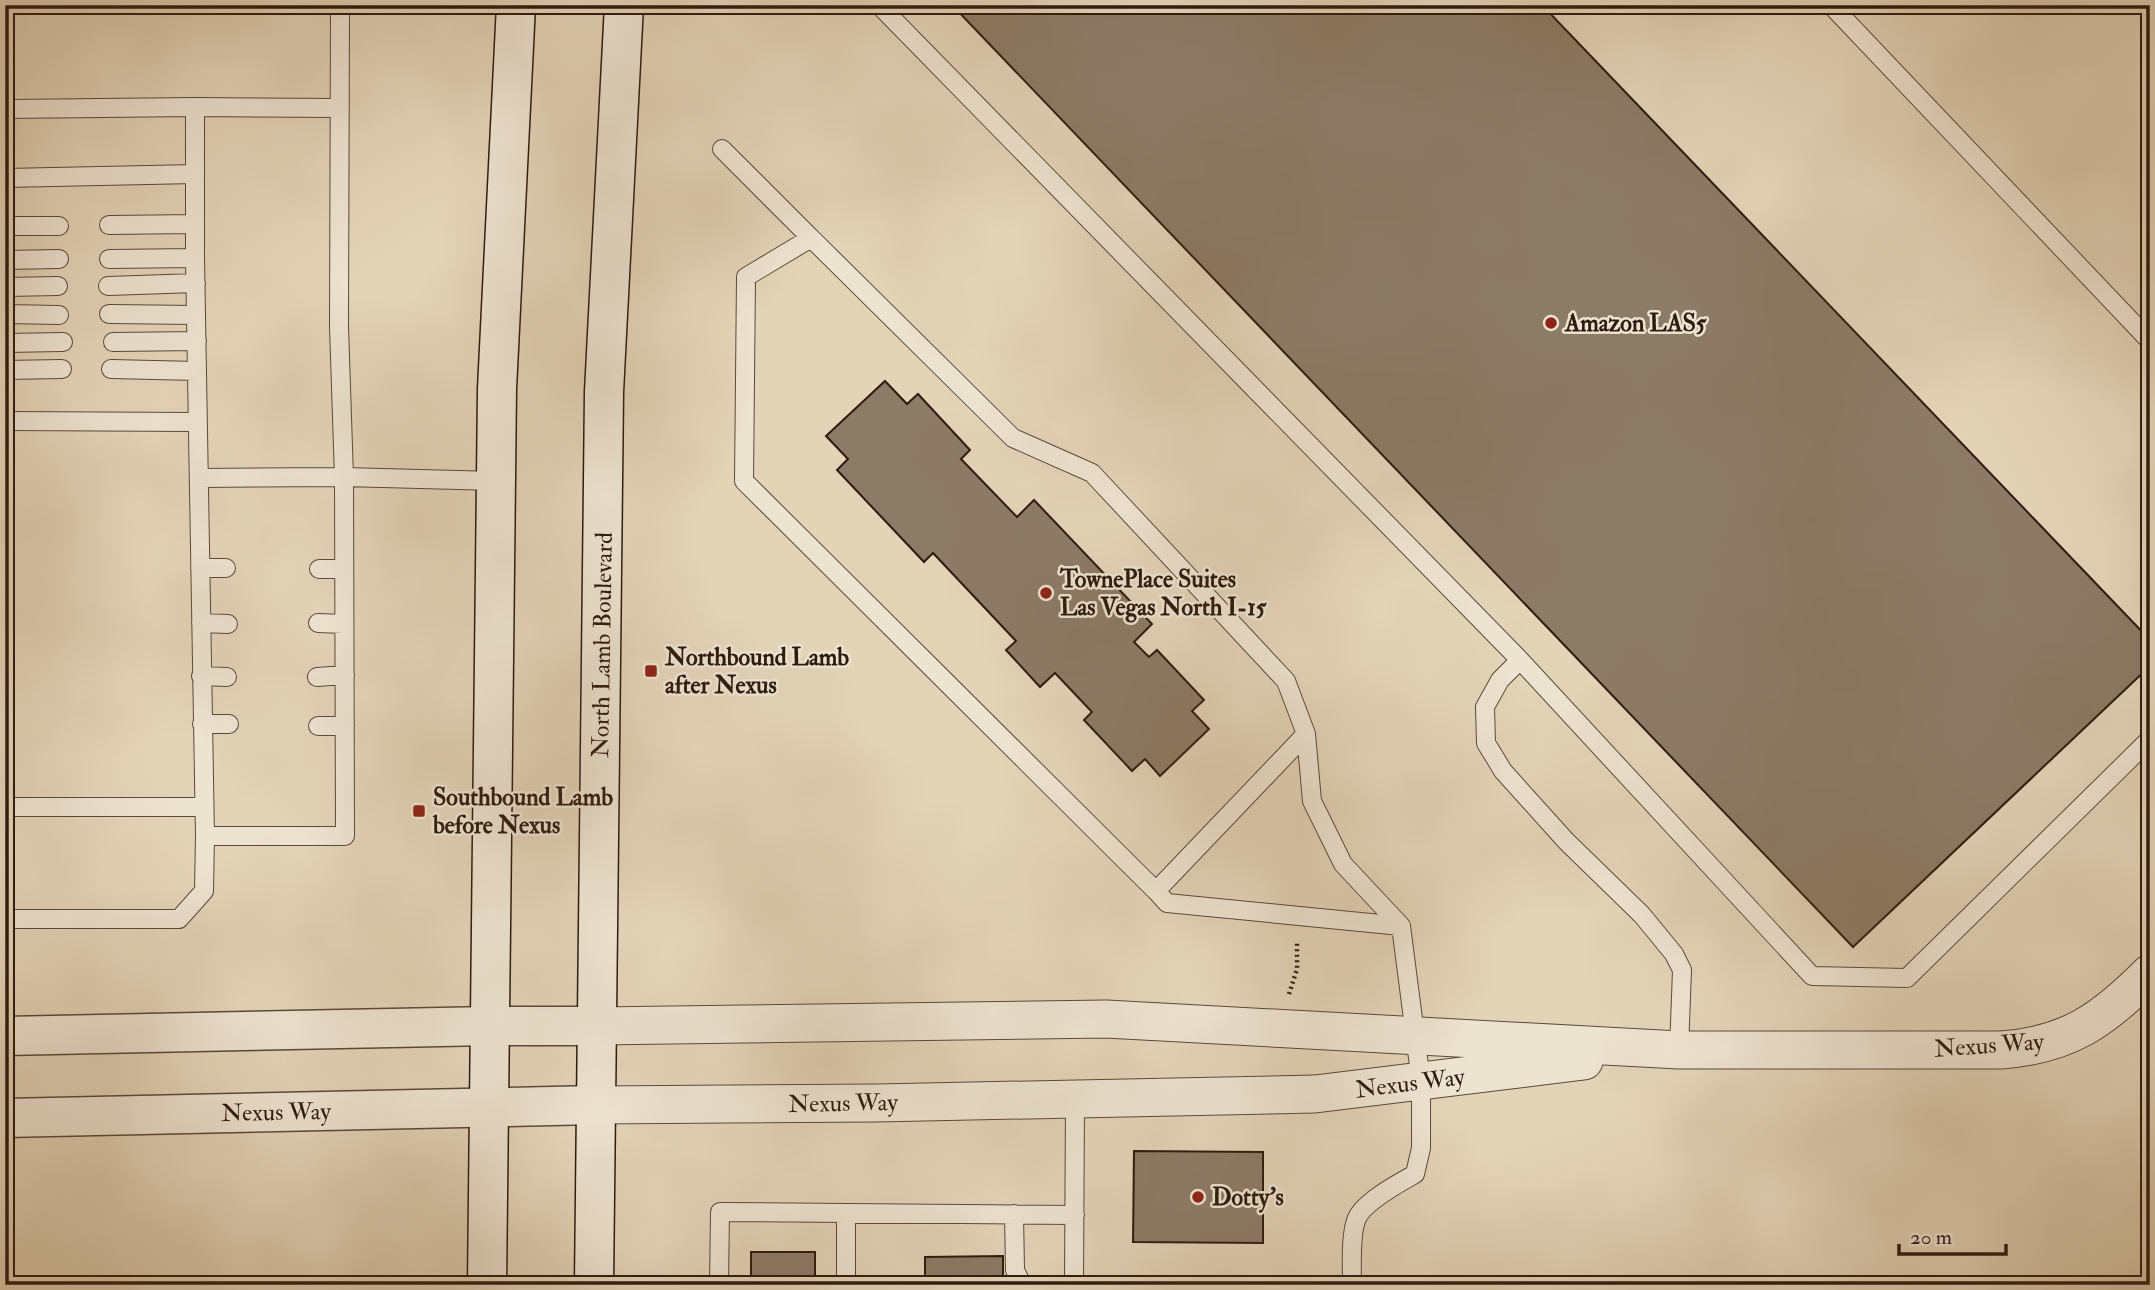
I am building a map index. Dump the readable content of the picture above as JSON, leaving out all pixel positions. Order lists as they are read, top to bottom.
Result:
{
  "streets": {
    "main road": ["North Lamb Boulevard", "Nexus Way"]
  },
  "crossings": [
    ["North Lamb Boulevard", "Nexus Way"]
  ],
  "places": {
    "other": ["Amazon LAS5", "TownePlace Suites Las Vegas North I-15", "Dotty's"],
    "transit": ["Northbound Lamb after Nexus", "Southbound Lamb before Nexus"]
  },
  "scale_bar": "20 m"
}
